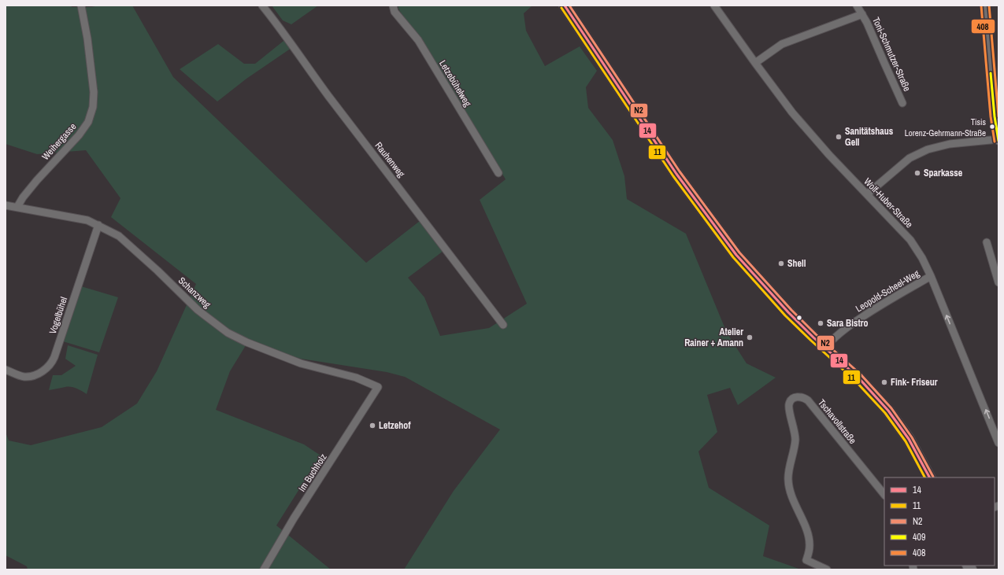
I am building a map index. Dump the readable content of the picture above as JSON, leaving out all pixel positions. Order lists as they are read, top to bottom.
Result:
{
  "streets": {
    "street": [
      "Toni-Schmutzer-Straße",
      "Letzebühelweg",
      "Weihergasse",
      "Rauhenweg",
      "Wolf-Huber-Straße",
      "Leopold-Scheel-Weg",
      "Schanzweg",
      "Vogelbühel",
      "Tschavollstraße",
      "Im Buchholz"
    ]
  },
  "crossings": [
    ["Toni-Schmutzer-Straße", "Wolf-Huber-Straße"],
    ["Weihergasse", "Schanzweg"],
    ["Wolf-Huber-Straße", "Leopold-Scheel-Weg"],
    ["Schanzweg", "Vogelbühel"],
    ["Schanzweg", "Im Buchholz"]
  ],
  "places": [
    "Tisis Lorenz-Gehrmann-Straße",
    "Sanitätshaus Gell",
    "Sparkasse",
    "Shell",
    "Sara Bistro",
    "Atelier Rainer + Amann",
    "Fink- Friseur",
    "Letzehof"
  ],
  "lines": [
    "transit line 14",
    "transit line N2",
    "transit line 408",
    "transit line 11",
    "transit line 409"
  ],
  "legend": [
    "14",
    "11",
    "N2",
    "409",
    "408"
  ]
}
